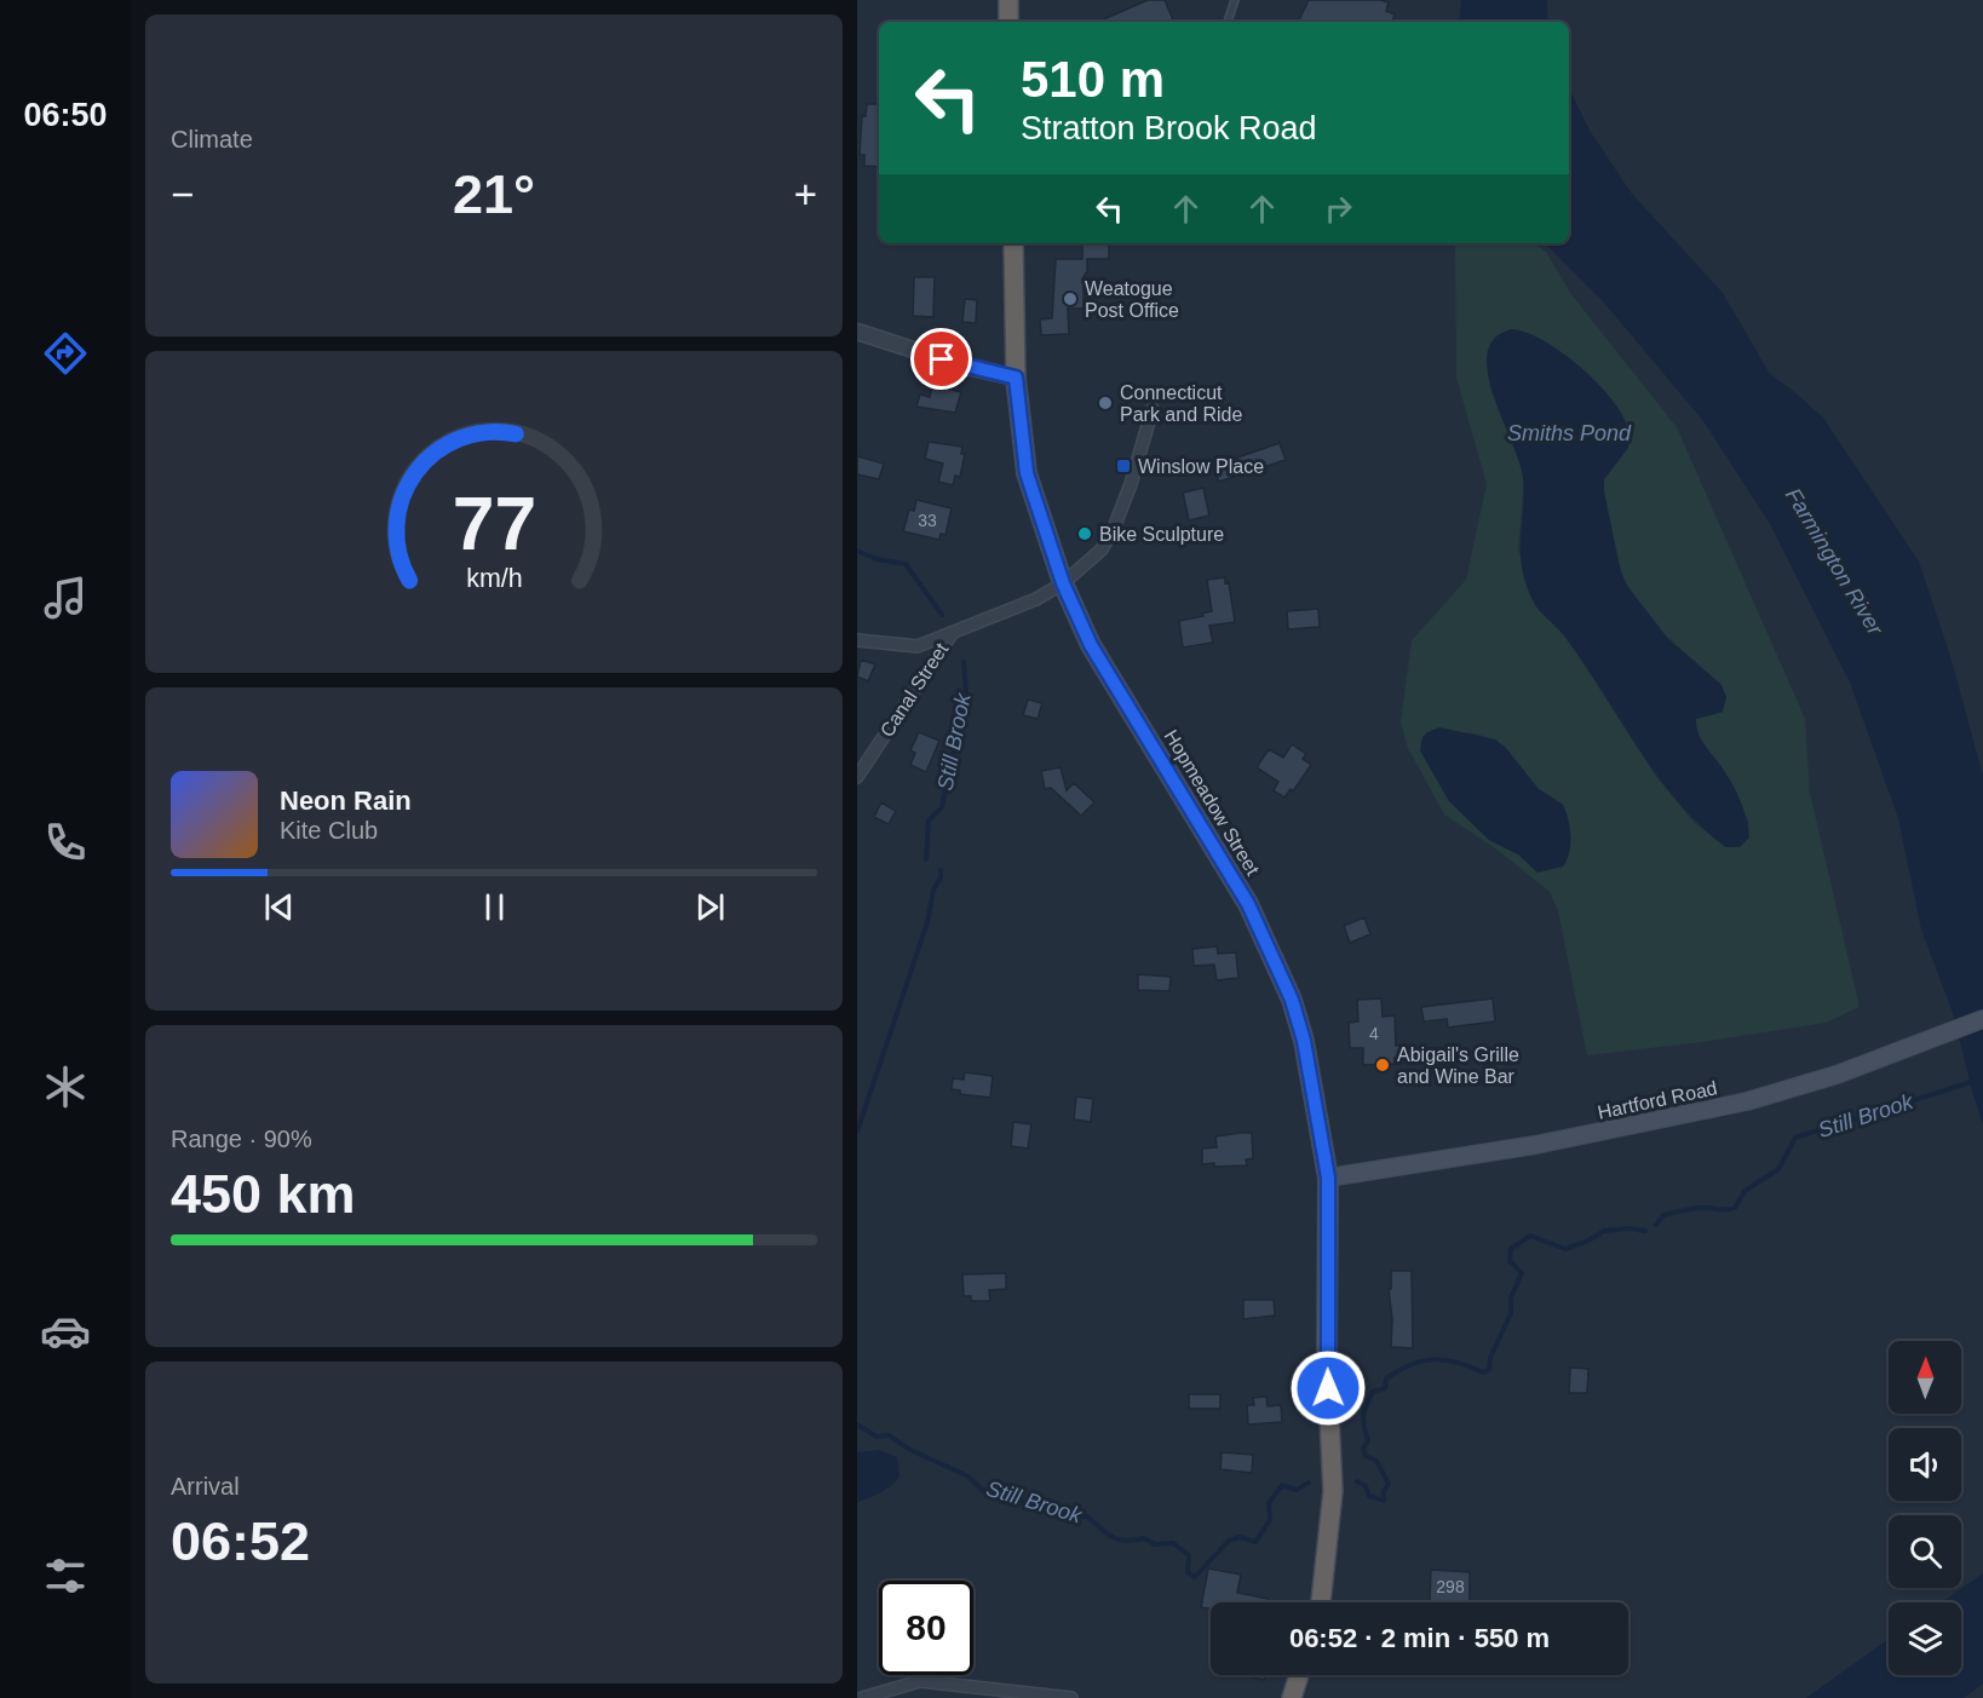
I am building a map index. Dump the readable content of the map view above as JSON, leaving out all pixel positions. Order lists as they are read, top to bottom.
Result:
{
  "streets": {
    "highway": ["Hopmeadow Street"],
    "main road": ["Hartford Road"],
    "street": ["Canal Street"]
  },
  "crossings": [
    ["Canal Street", "Hopmeadow Street"],
    ["Hopmeadow Street", "Hartford Road"]
  ],
  "water": ["Smiths Pond", "Farmington River", "Still Brook"],
  "places": {
    "other": [
      "Weatogue Post Office",
      "Connecticut Park and Ride",
      "Bike Sculpture",
      "Abigail's Grille and Wine Bar"
    ],
    "transit": ["Winslow Place"]
  },
  "house_numbers": ["33", "4", "298"],
  "north": "top",
  "page": {
    "tabs": "06:50",
    "tile": [
      "Climate",
      ["Range · 90%", "450 km"],
      ["Arrival", "06:52"]
    ],
    "turn": ["510 m", "Stratton Brook Road"],
    "heat": ["−", "21°", "+"],
    "song": ["Neon Rain", "Kite Club"],
    "limit": "80",
    "trip": "06:52 · 2 min · 550 m",
    "gauge": ["77", "km/h"]
  }
}
